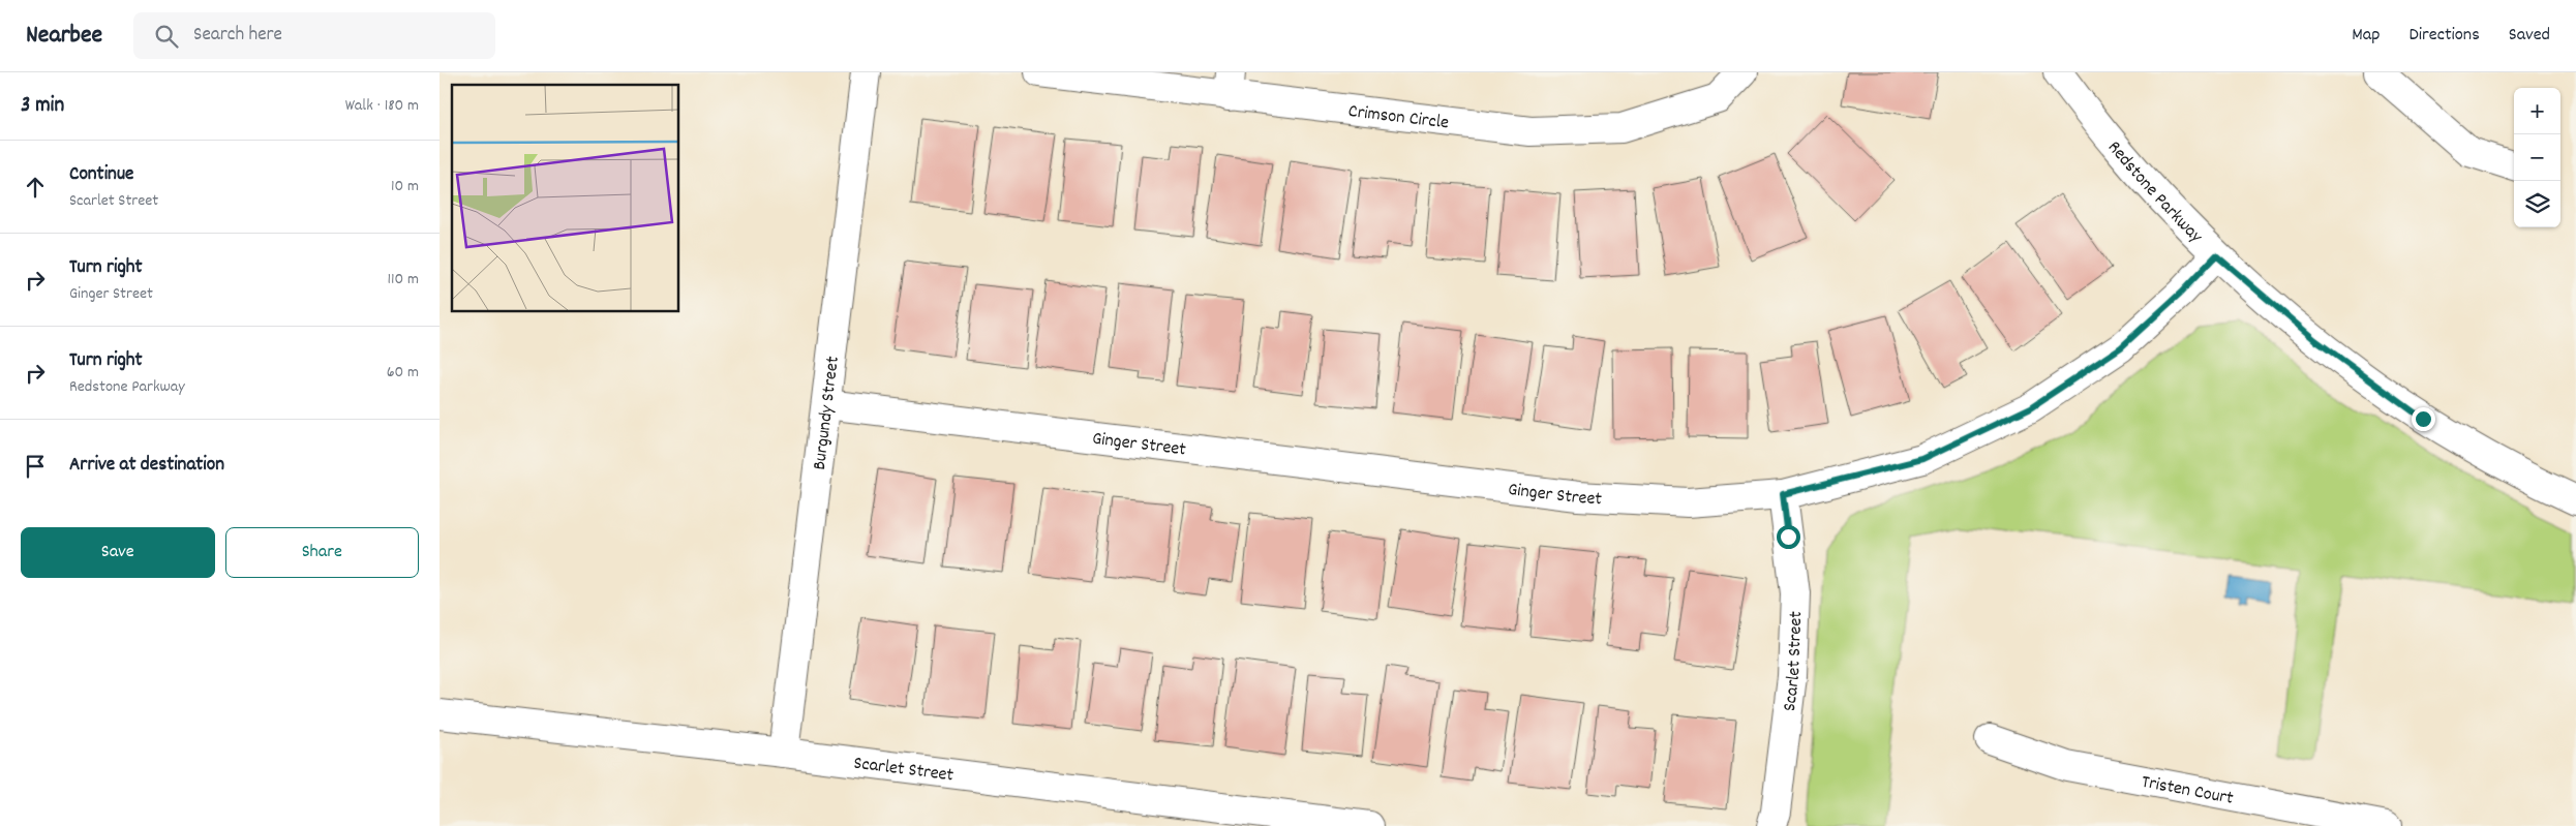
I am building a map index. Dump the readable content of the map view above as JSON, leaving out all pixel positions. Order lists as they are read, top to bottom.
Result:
{
  "streets": {
    "street": [
      "Crimson Circle",
      "Redstone Parkway",
      "Burgundy Street",
      "Ginger Street",
      "Scarlet Street",
      "Tristen Court"
    ]
  },
  "crossings": [
    ["Redstone Parkway", "Ginger Street"],
    ["Burgundy Street", "Ginger Street"],
    ["Burgundy Street", "Scarlet Street"],
    ["Ginger Street", "Scarlet Street"]
  ],
  "page": {
    "header": "Nearbee",
    "search": "Search here",
    "nav": ["Map", "Directions", "Saved"],
    "heading": ["3 min", "Walk · 180 m"],
    "map_buttons": ["+", "−"],
    "list": [
      ["Continue", "Scarlet Street", "10 m"],
      ["Turn right", "Ginger Street", "110 m"],
      ["Turn right", "Redstone Parkway", "60 m"],
      "Arrive at destination"
    ],
    "buttons": ["Save", "Share"]
  }
}
